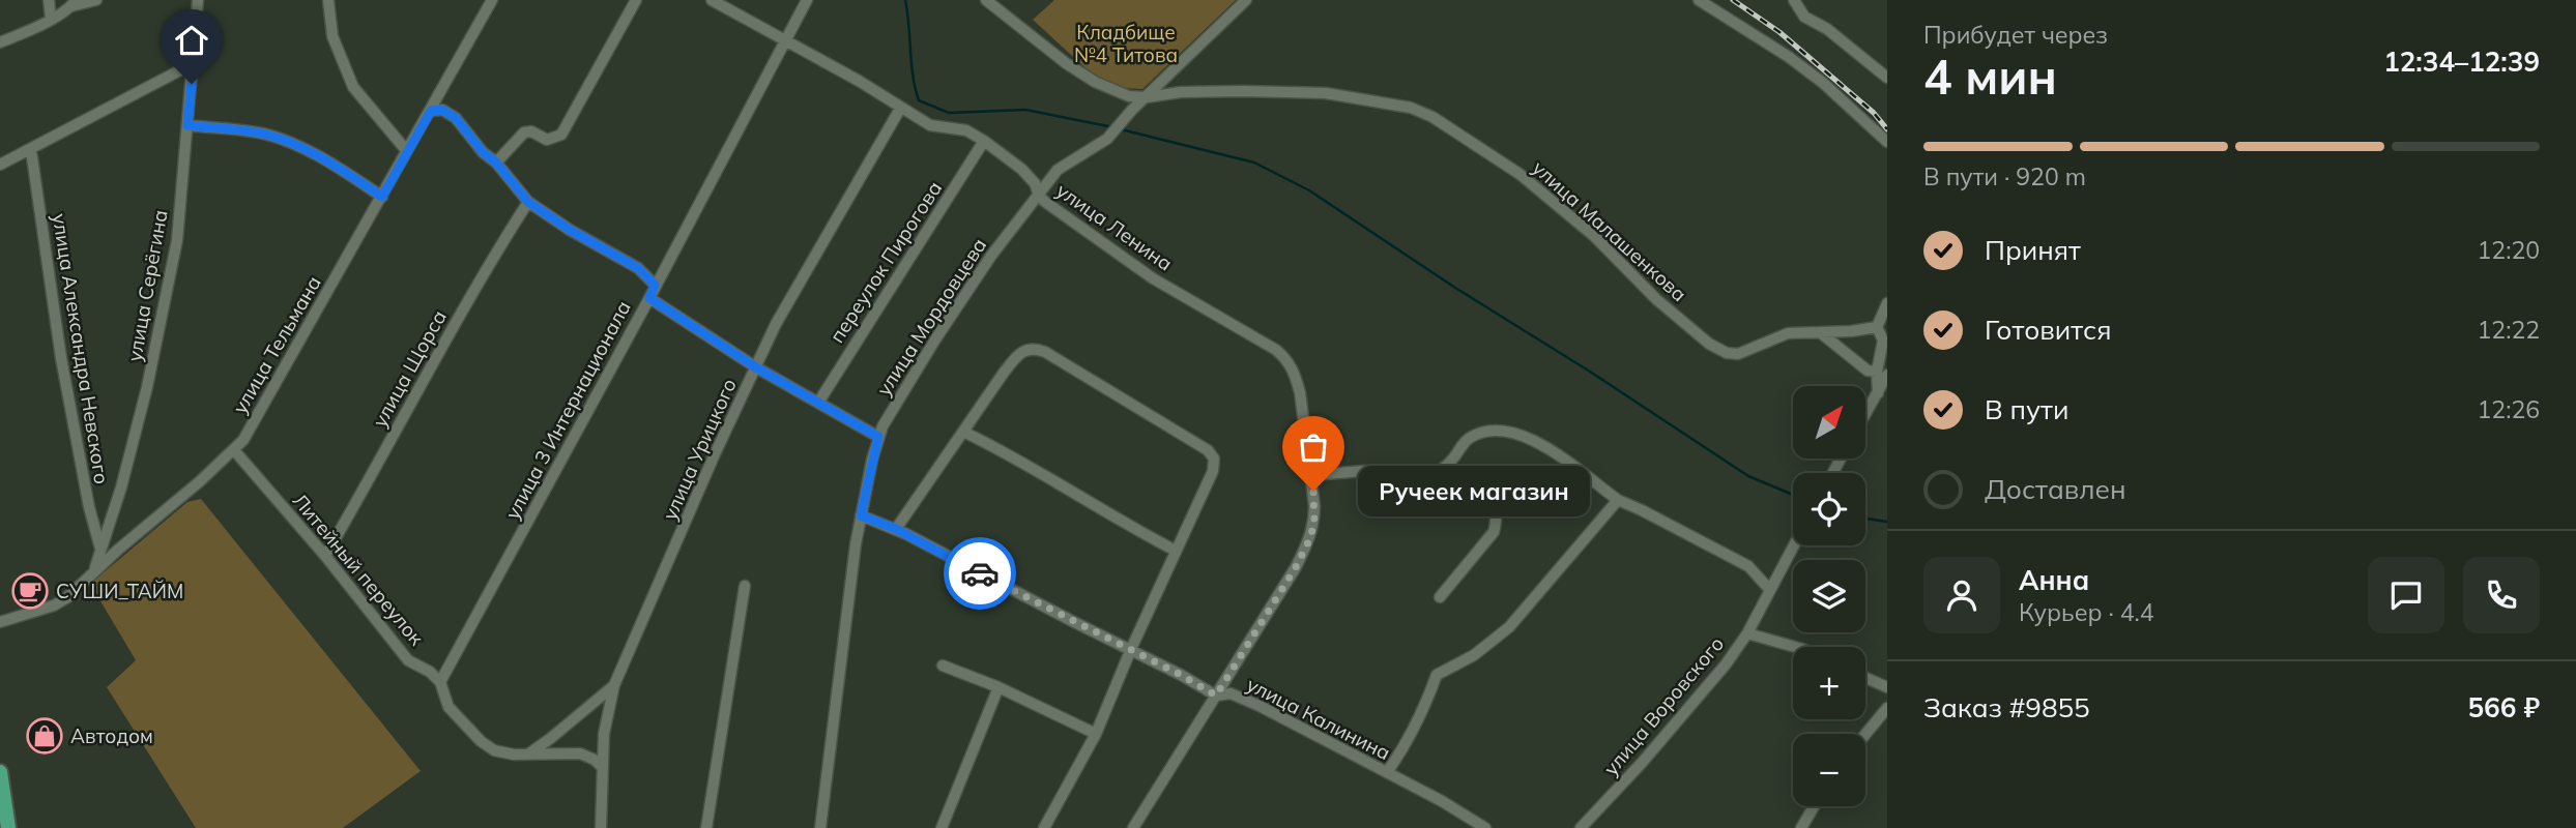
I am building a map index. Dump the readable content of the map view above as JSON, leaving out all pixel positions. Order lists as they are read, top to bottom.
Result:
{
  "streets": {
    "street": [
      "улица Ленина",
      "улица Малашенкова",
      "переулок Пирогова",
      "улица Серёгина",
      "улица Мордовцева",
      "улица Тельмана",
      "улица Александра Невского",
      "улица Щорса",
      "улица 3 Интернационала",
      "улица Урицкого",
      "Литейный переулок",
      "улица Воровского",
      "улица Калинина"
    ]
  },
  "crossings": [
    ["улица Ленина", "переулок Пирогова"],
    ["улица Ленина", "улица Мордовцева"],
    ["улица Ленина", "улица 3 Интернационала"],
    ["улица Ленина", "улица Урицкого"],
    ["улица Ленина", "улица Калинина"],
    ["улица Малашенкова", "улица Мордовцева"],
    ["улица Серёгина", "улица Тельмана"],
    ["улица Серёгина", "улица Александра Невского"],
    ["улица Мордовцева", "улица Калинина"],
    ["улица Тельмана", "Литейный переулок"],
    ["улица Щорса", "Литейный переулок"],
    ["улица 3 Интернационала", "Литейный переулок"],
    ["улица Урицкого", "Литейный переулок"]
  ],
  "parks": ["Кладбище №4 Титова"],
  "places": {
    "other": ["Ручеек магазин"],
    "cafe": ["СУШИ_ТАЙМ"],
    "shop": ["Автодом"]
  },
  "north": "top right",
  "page": {
    "heading": ["4 мин", "Прибудет через", "12:34–12:39"],
    "panel": [
      "Анна",
      "Курьер · 4.4",
      "Заказ #9855",
      "566 ₽"
    ],
    "bar": "В пути · 920 m",
    "list": [
      ["Принят", "12:20"],
      ["Готовится", "12:22"],
      ["В пути", "12:26"],
      "Доставлен"
    ],
    "map_buttons": ["+", "−"],
    "bubble": "Ручеек магазин"
  }
}
